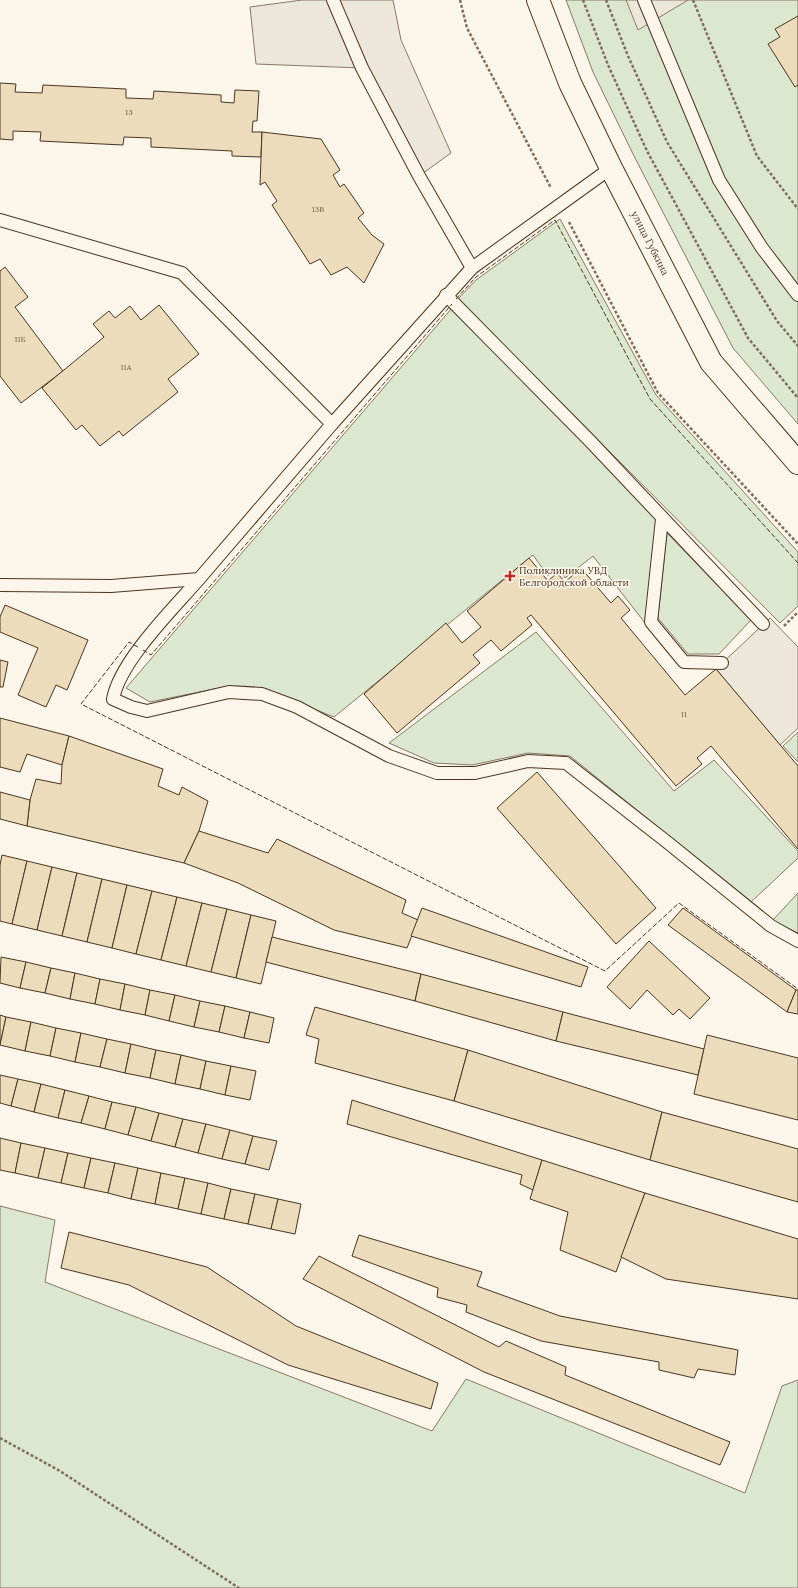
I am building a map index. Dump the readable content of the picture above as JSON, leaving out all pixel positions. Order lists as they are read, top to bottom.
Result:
{
  "streets": {
    "main road": ["улица Губкина"]
  },
  "places": {
    "health": ["Поликлиника УВД Белгородской области"]
  },
  "house_numbers": [
    "13",
    "13В",
    "11Б",
    "11А",
    "11"
  ]
}
